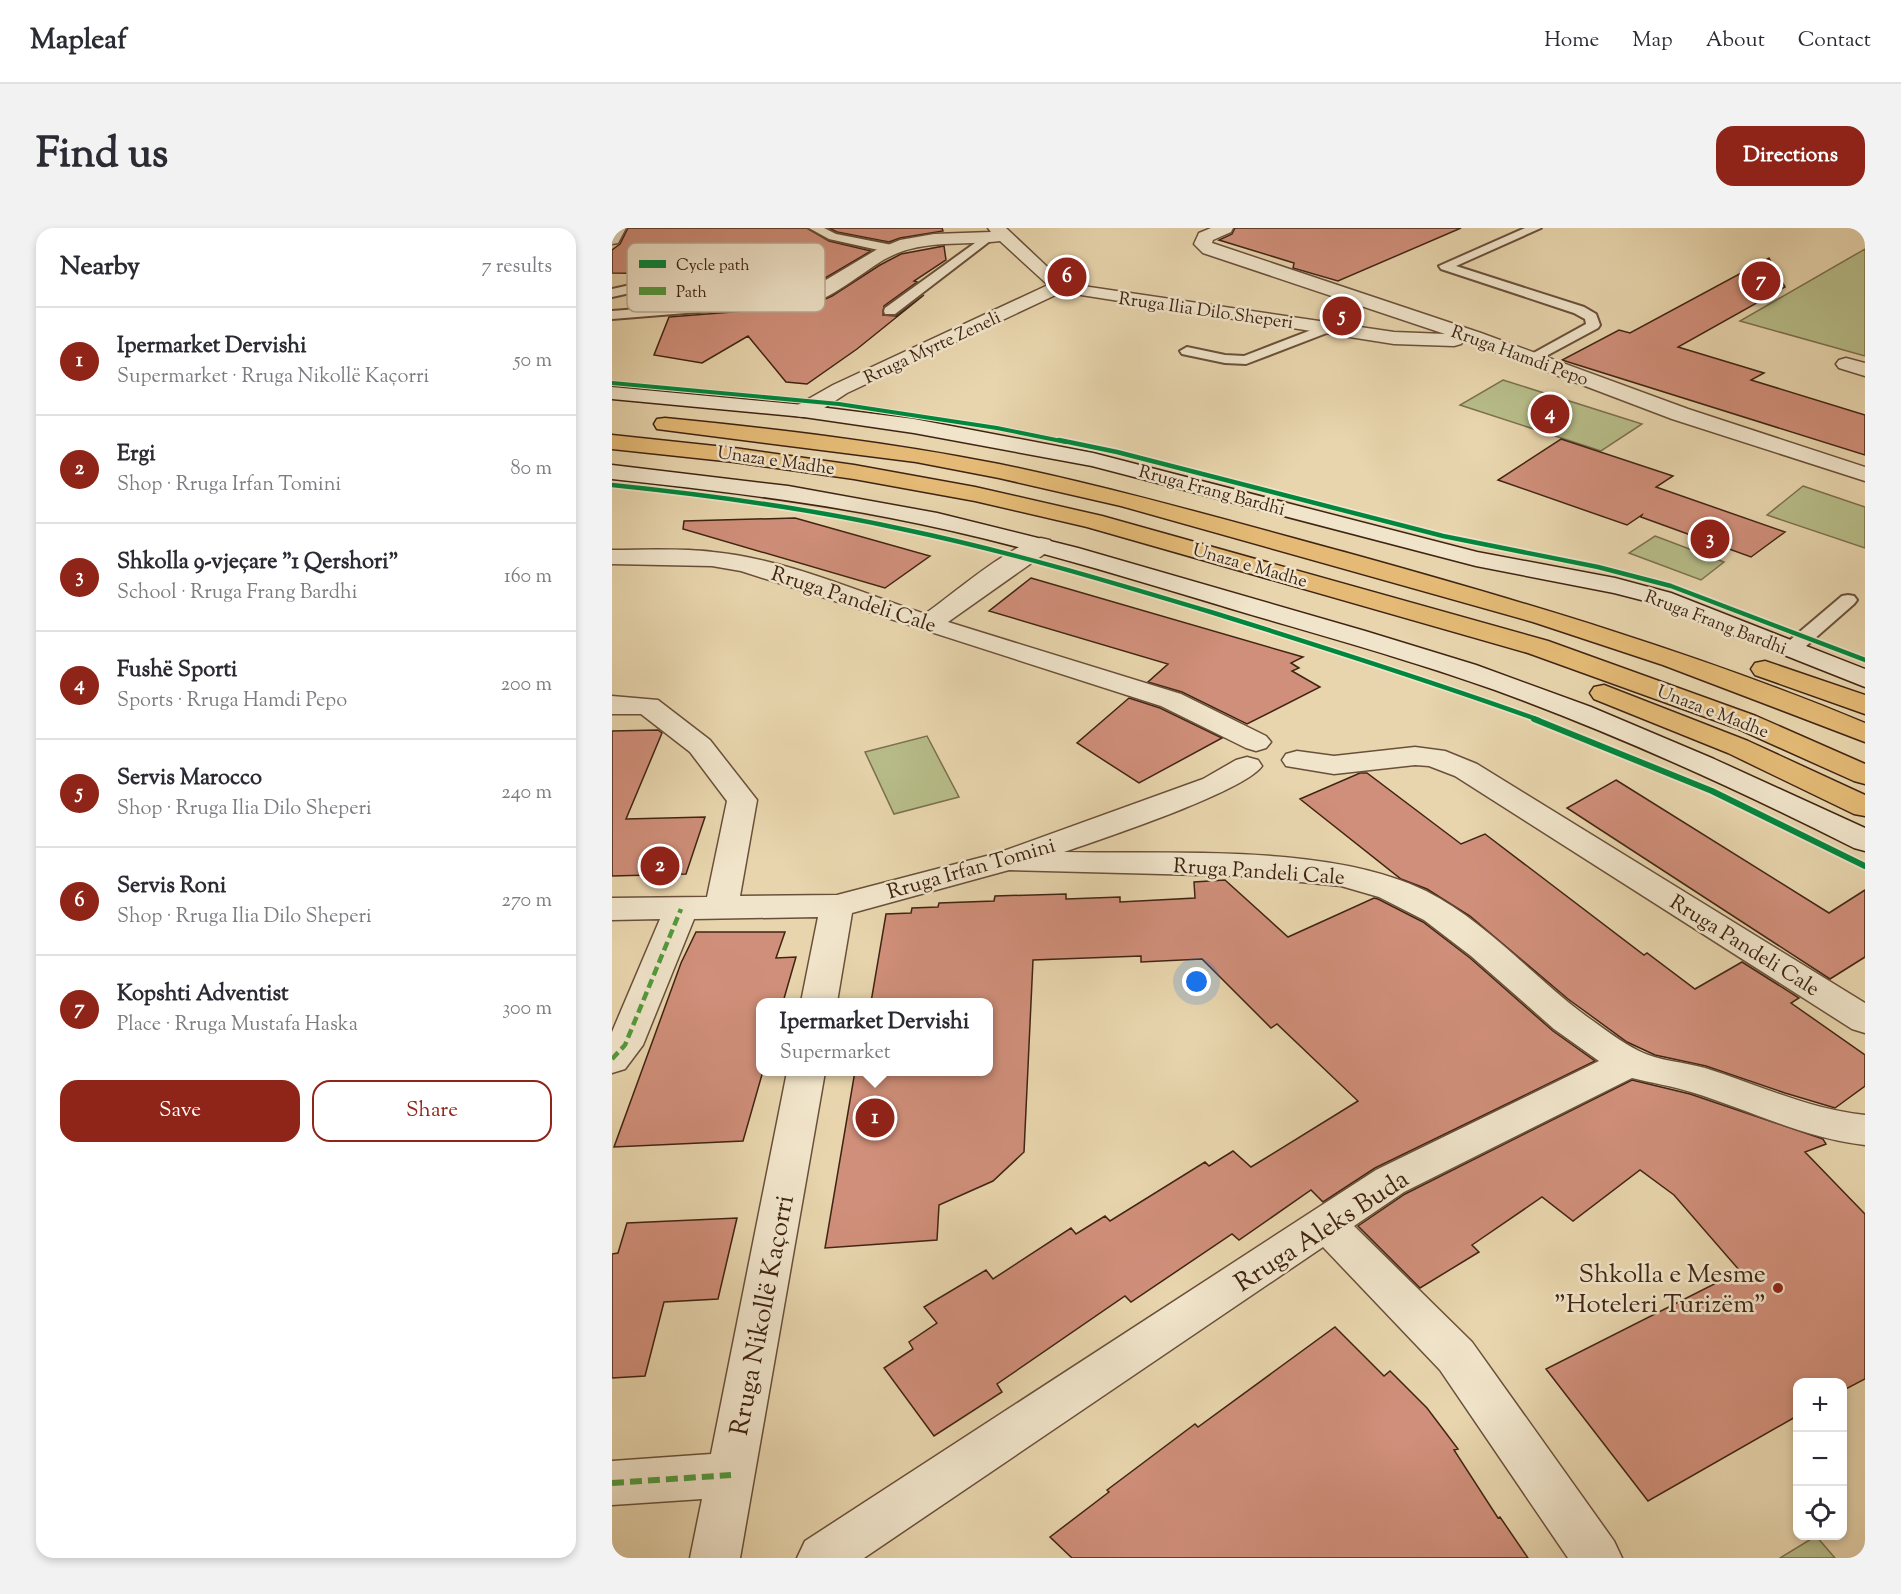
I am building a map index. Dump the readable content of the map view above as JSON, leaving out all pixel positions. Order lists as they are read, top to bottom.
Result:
{
  "streets": {
    "highway": ["Unaza e Madhe"],
    "street": [
      "Rruga Ilia Dilo Sheperi",
      "Rruga Myrte Zeneli",
      "Rruga Hamdi Pepo",
      "Rruga Frang Bardhi",
      "Rruga Pandeli Cale",
      "Rruga Irfan Tomini",
      "Rruga Aleks Buda",
      "Rruga Nikollë Kaçorri"
    ]
  },
  "crossings": [
    ["Rruga Ilia Dilo Sheperi", "Rruga Myrte Zeneli"],
    ["Rruga Ilia Dilo Sheperi", "Rruga Hamdi Pepo"],
    ["Rruga Myrte Zeneli", "Rruga Frang Bardhi"],
    ["Rruga Pandeli Cale", "Rruga Irfan Tomini"],
    ["Rruga Pandeli Cale", "Rruga Aleks Buda"]
  ],
  "places": ["Shkolla e Mesme \"Hoteleri Turizëm\""],
  "legend": ["Cycle path", "Path"],
  "page": {
    "header": "Mapleaf",
    "nav": [
      "Home",
      "Map",
      "About",
      "Contact"
    ],
    "title": "Find us",
    "buttons": [
      "Directions",
      ["Save", "Share"]
    ],
    "heading": ["Nearby", "7 results"],
    "pins": [
      "6",
      "7",
      "5",
      "4",
      "3",
      "2",
      "1"
    ],
    "list": [
      {
        "mark": "1",
        "name": "Ipermarket Dervishi",
        "note": "Supermarket · Rruga Nikollë Kaçorri",
        "value": "50 m"
      },
      {
        "mark": "2",
        "name": "Ergi",
        "note": "Shop · Rruga Irfan Tomini",
        "value": "80 m"
      },
      {
        "mark": "3",
        "name": "Shkolla 9-vjeçare \"1 Qershori\"",
        "note": "School · Rruga Frang Bardhi",
        "value": "160 m"
      },
      {
        "mark": "4",
        "name": "Fushë Sporti",
        "note": "Sports · Rruga Hamdi Pepo",
        "value": "200 m"
      },
      {
        "mark": "5",
        "name": "Servis Marocco",
        "note": "Shop · Rruga Ilia Dilo Sheperi",
        "value": "240 m"
      },
      {
        "mark": "6",
        "name": "Servis Roni",
        "note": "Shop · Rruga Ilia Dilo Sheperi",
        "value": "270 m"
      },
      {
        "mark": "7",
        "name": "Kopshti Adventist",
        "note": "Place · Rruga Mustafa Haska",
        "value": "300 m"
      }
    ],
    "popup": ["Ipermarket Dervishi", "Supermarket"],
    "map_buttons": ["+", "−"]
  }
}
